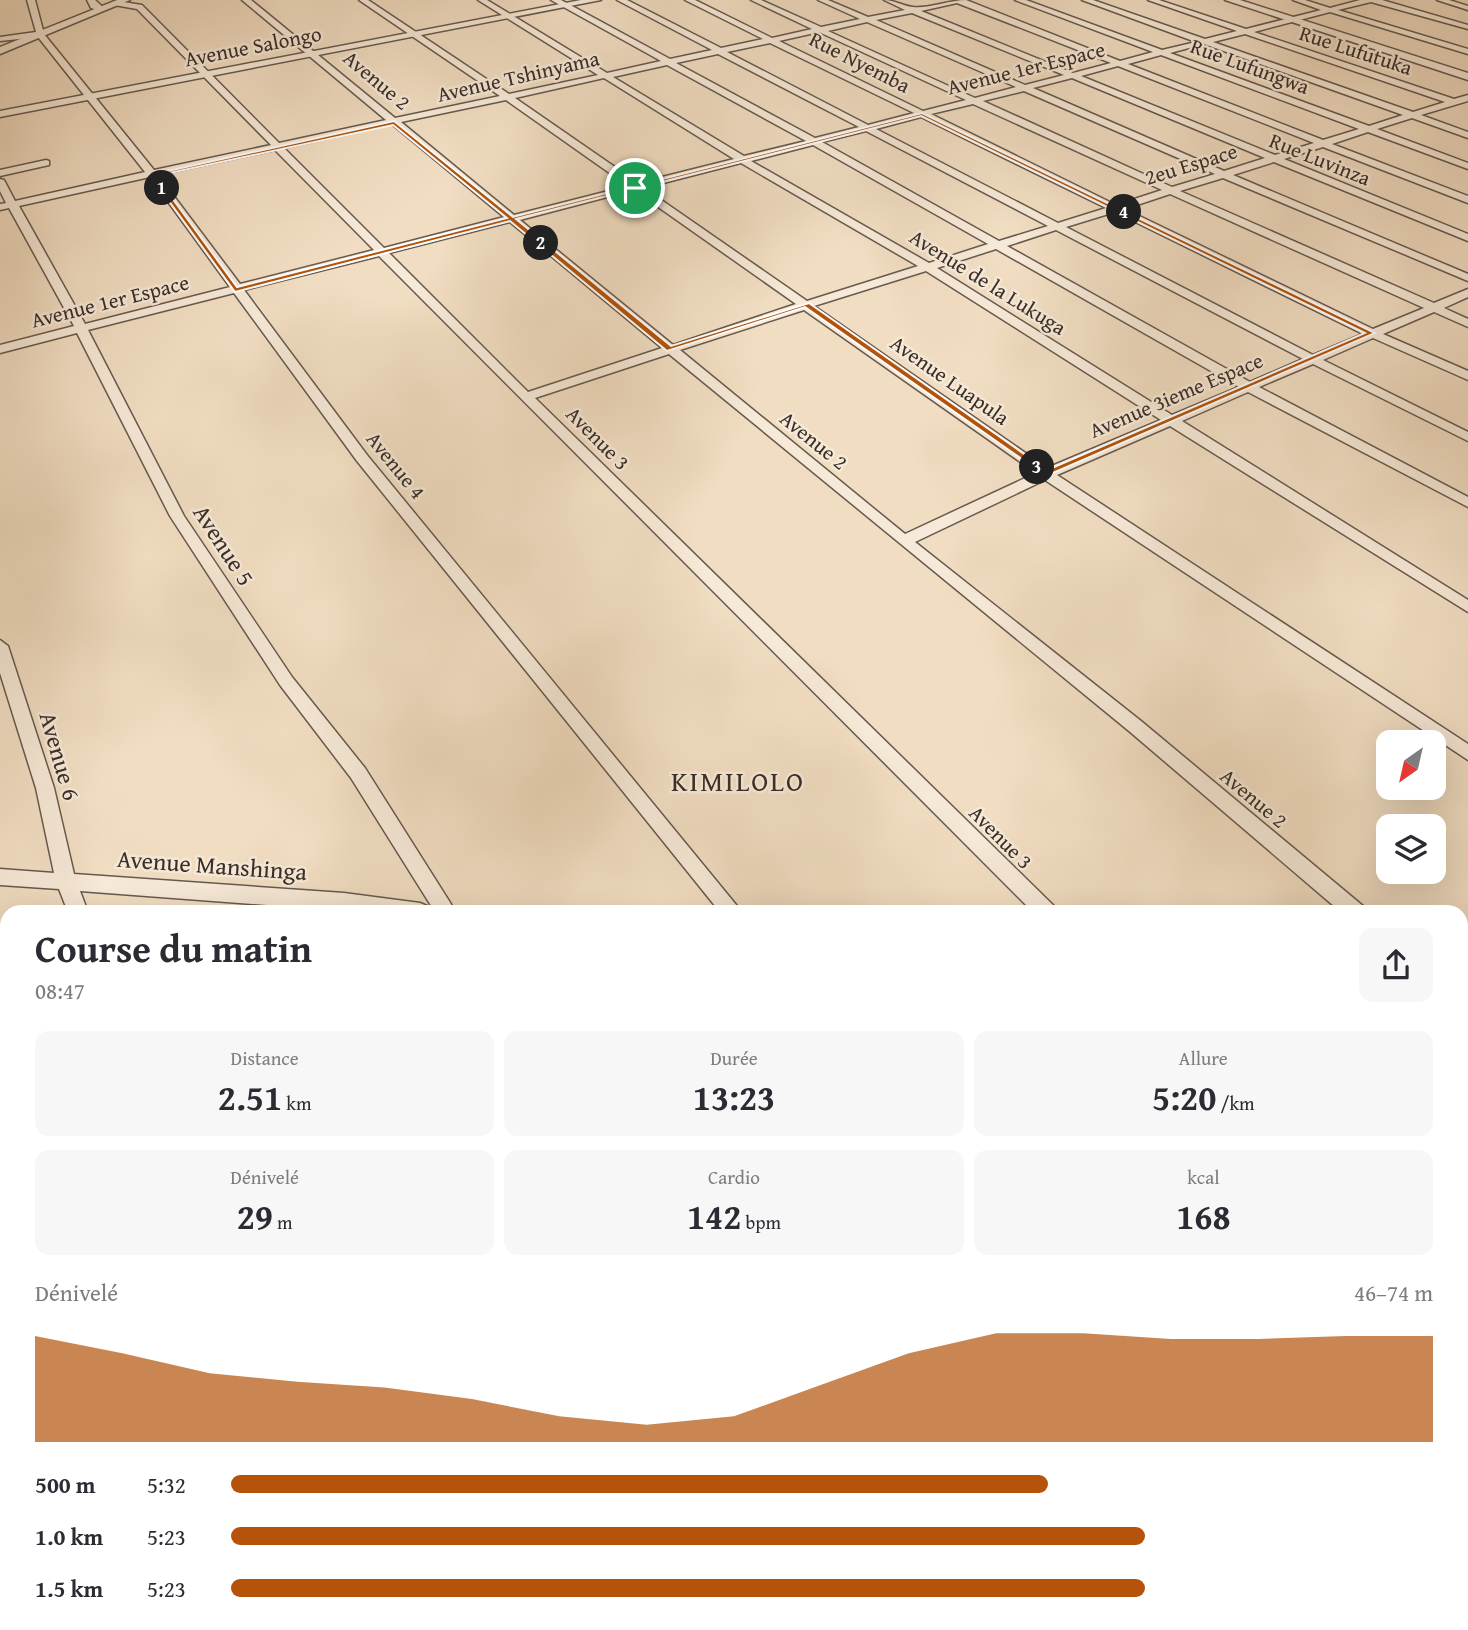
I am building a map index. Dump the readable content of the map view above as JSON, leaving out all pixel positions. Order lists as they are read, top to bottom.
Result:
{
  "streets": {
    "street": [
      "Avenue Salongo",
      "Rue Lufutuka",
      "Rue Nyemba",
      "Rue Lufungwa",
      "Avenue 1er Espace",
      "Avenue Tshinyama",
      "Avenue 2",
      "Rue Luvinza",
      "2eu Espace",
      "Avenue de la Lukuga",
      "Avenue Luapula",
      "Avenue 3ieme Espace",
      "Avenue 3",
      "Avenue 4",
      "Avenue 5",
      "Avenue 6",
      "Avenue Manshinga"
    ]
  },
  "crossings": [
    ["Avenue Salongo", "Avenue 2"],
    ["Avenue Salongo", "Avenue de la Lukuga"],
    ["Avenue Salongo", "Avenue Luapula"],
    ["Avenue Salongo", "Avenue 3"],
    ["Avenue Salongo", "Avenue 4"],
    ["Rue Lufutuka", "Avenue 1er Espace"],
    ["Rue Lufutuka", "2eu Espace"],
    ["Rue Nyemba", "Avenue 1er Espace"],
    ["Rue Nyemba", "Avenue Tshinyama"],
    ["Rue Nyemba", "2eu Espace"],
    ["Rue Nyemba", "Avenue 3ieme Espace"],
    ["Rue Lufungwa", "Avenue 1er Espace"],
    ["Rue Lufungwa", "2eu Espace"],
    ["Avenue 1er Espace", "Avenue 2"],
    ["Avenue 1er Espace", "Rue Luvinza"],
    ["Avenue 1er Espace", "Avenue de la Lukuga"],
    ["Avenue 1er Espace", "Avenue Luapula"],
    ["Avenue 1er Espace", "Avenue 3"],
    ["Avenue 1er Espace", "Avenue 4"],
    ["Avenue 1er Espace", "Avenue 5"],
    ["Avenue Tshinyama", "Avenue 2"],
    ["Avenue Tshinyama", "Rue Luvinza"],
    ["Avenue Tshinyama", "Avenue de la Lukuga"],
    ["Avenue Tshinyama", "Avenue Luapula"],
    ["Avenue Tshinyama", "Avenue 3"],
    ["Avenue Tshinyama", "Avenue 4"],
    ["Avenue Tshinyama", "Avenue 5"],
    ["Avenue 2", "2eu Espace"],
    ["Avenue 2", "Avenue 3ieme Espace"],
    ["Rue Luvinza", "2eu Espace"],
    ["2eu Espace", "Avenue de la Lukuga"],
    ["2eu Espace", "Avenue Luapula"],
    ["2eu Espace", "Avenue 3"],
    ["Avenue de la Lukuga", "Avenue 3ieme Espace"],
    ["Avenue Luapula", "Avenue 3ieme Espace"],
    ["Avenue 6", "Avenue Manshinga"]
  ],
  "districts": ["KIMILOLO"],
  "north": "bottom left",
  "page": {
    "pins": [
      "1",
      "4",
      "2",
      "3"
    ],
    "heading": ["Course du matin", "08:47"],
    "stats": [
      ["Distance", "2.51 km"],
      ["Durée", "13:23"],
      ["Allure", "5:20 /km"],
      ["Dénivelé", "29 m"],
      ["Cardio", "142 bpm"],
      ["kcal", "168"]
    ],
    "chart": ["Dénivelé", "46–74 m"],
    "list": [
      {
        "name": "500 m",
        "note": "5:32"
      },
      {
        "name": "1.0 km",
        "note": "5:23"
      },
      {
        "name": "1.5 km",
        "note": "5:23"
      }
    ]
  }
}
